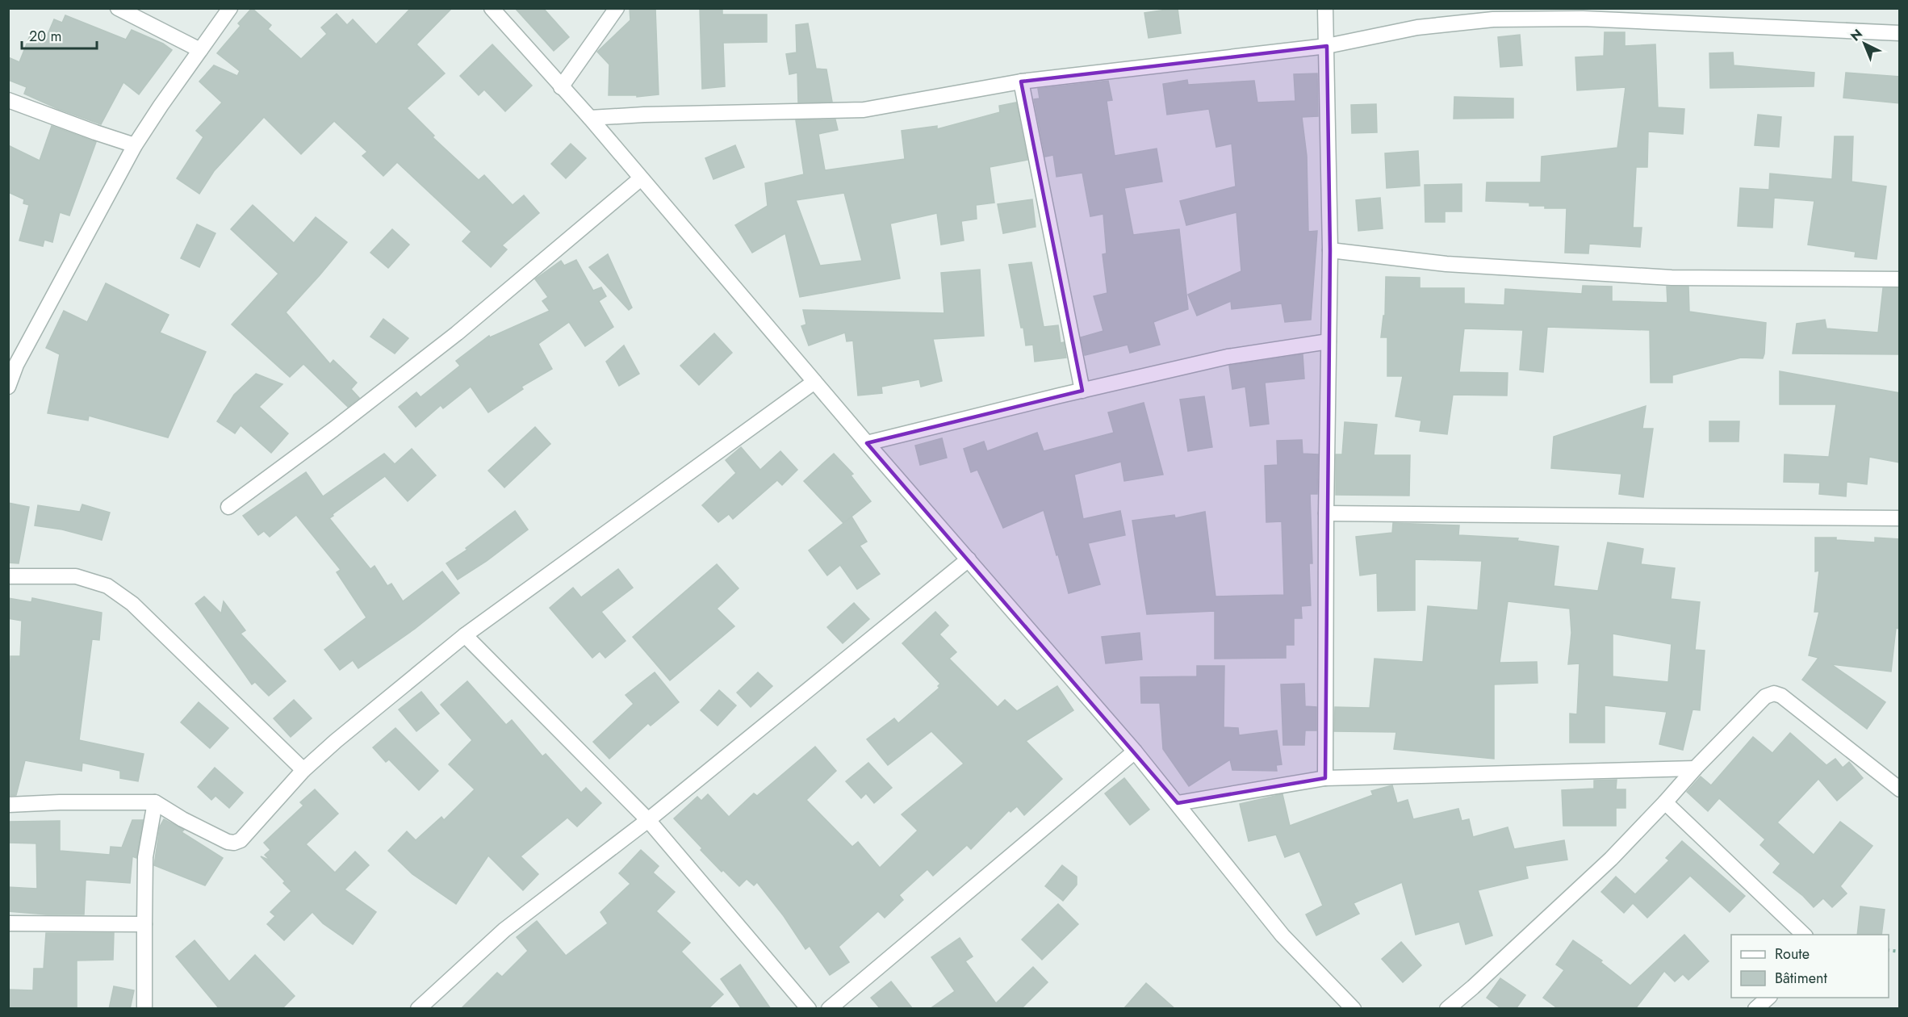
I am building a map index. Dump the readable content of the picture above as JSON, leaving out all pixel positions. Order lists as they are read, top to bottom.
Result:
{
  "legend": ["Route", "Bâtiment"],
  "scale_bar": "20 m",
  "north": "top left"
}
